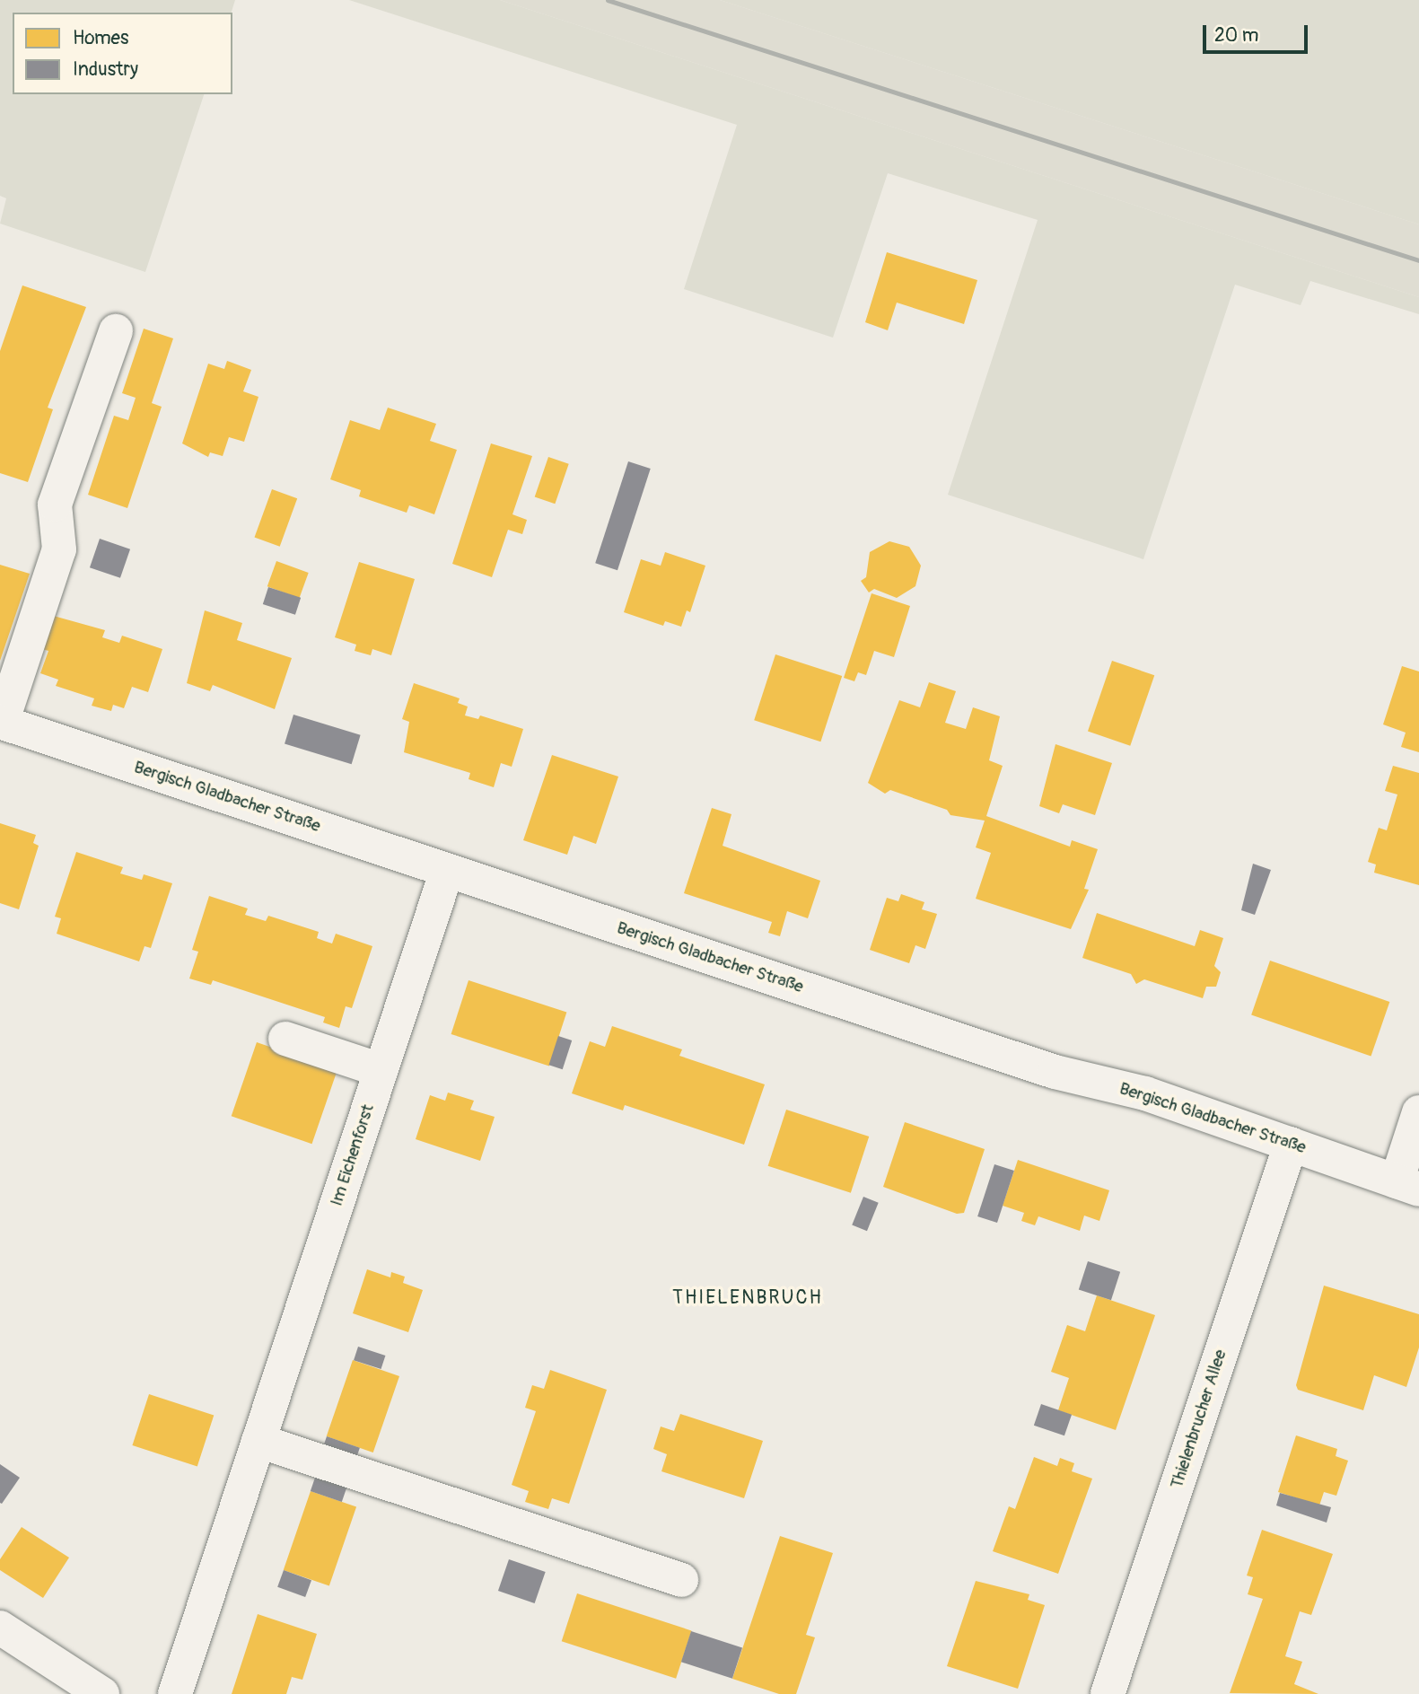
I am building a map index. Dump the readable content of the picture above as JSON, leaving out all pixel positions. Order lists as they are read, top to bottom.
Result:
{
  "streets": {
    "street": ["Bergisch Gladbacher Straße", "Im Eichenforst", "Thielenbrucher Allee"]
  },
  "crossings": [
    ["Bergisch Gladbacher Straße", "Im Eichenforst"],
    ["Bergisch Gladbacher Straße", "Thielenbrucher Allee"]
  ],
  "districts": ["THIELENBRUCH"],
  "legend": ["Homes", "Industry"],
  "scale_bar": "20 m"
}
